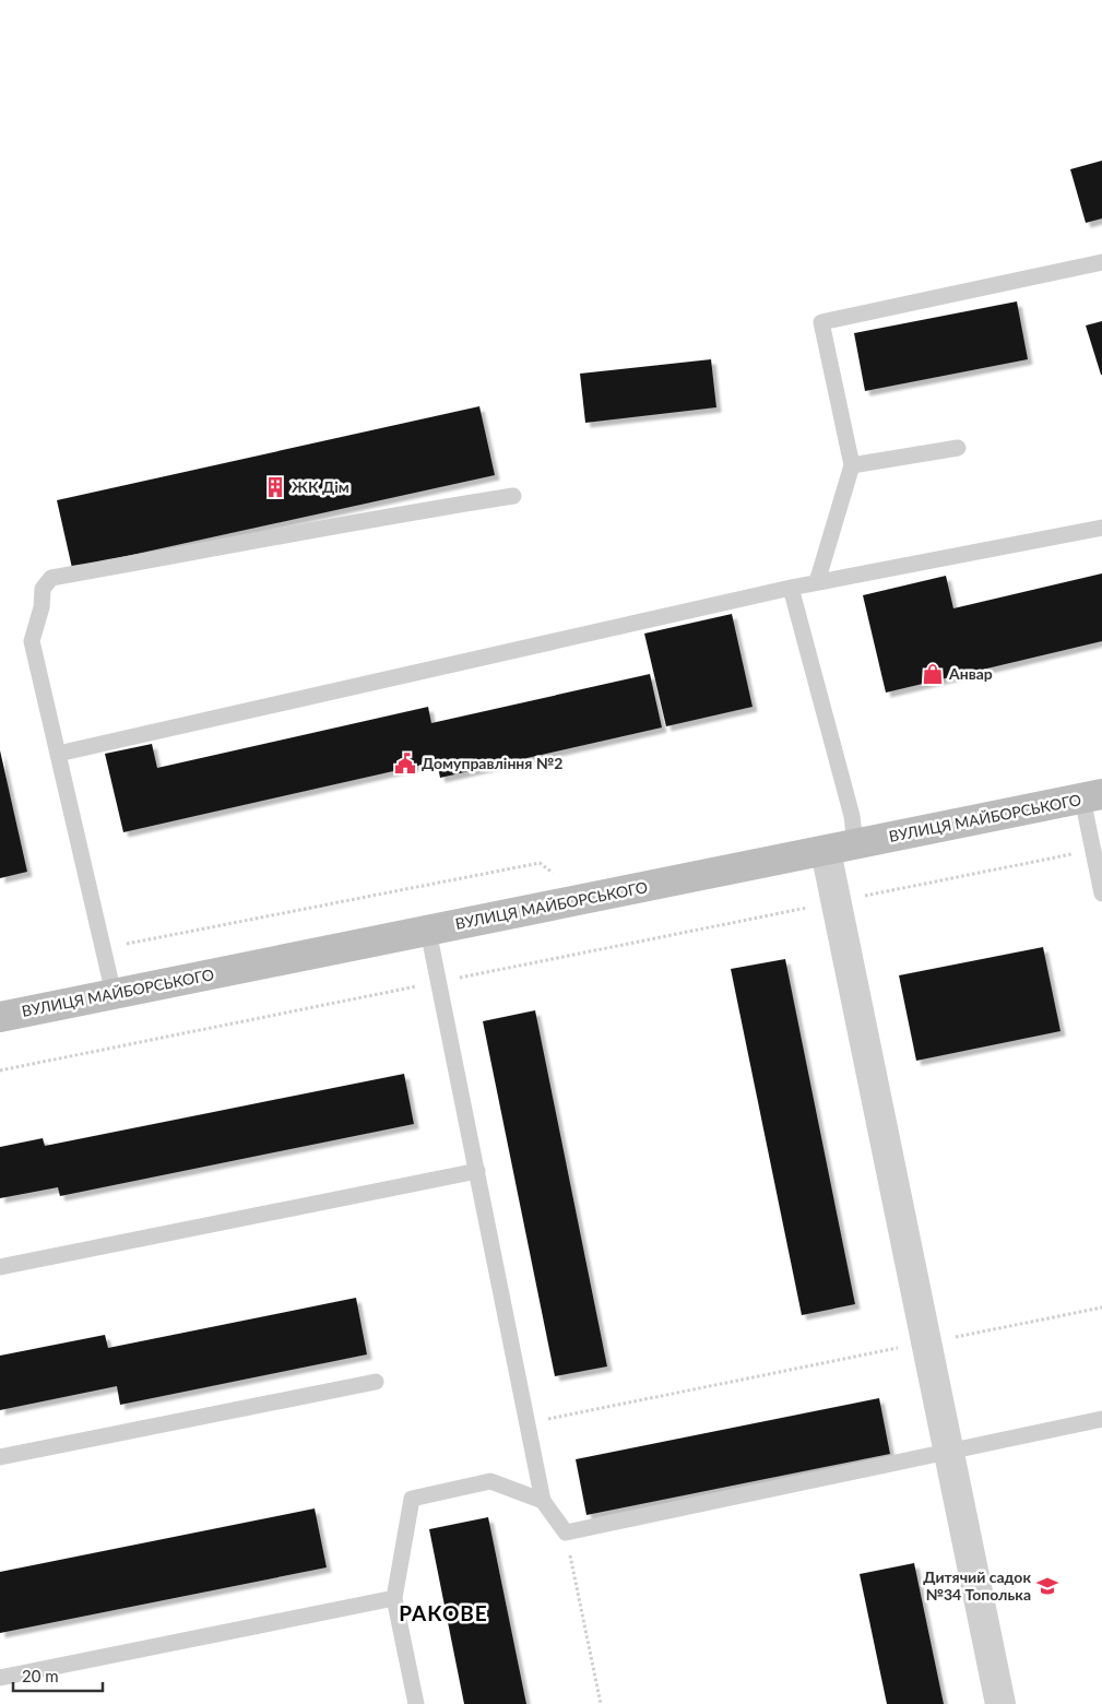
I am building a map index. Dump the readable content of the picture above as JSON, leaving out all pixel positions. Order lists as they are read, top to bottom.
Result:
{
  "streets": {
    "street": ["ВУЛИЦЯ МАЙБОРСЬКОГО"]
  },
  "districts": ["РАКОВЕ"],
  "places": {
    "building": ["ЖК Дім"],
    "shop": ["Анвар"],
    "public building": ["Домуправління №2"],
    "school or university": ["Дитячий садок №34 Тополька"]
  },
  "scale_bar": "20 m"
}
